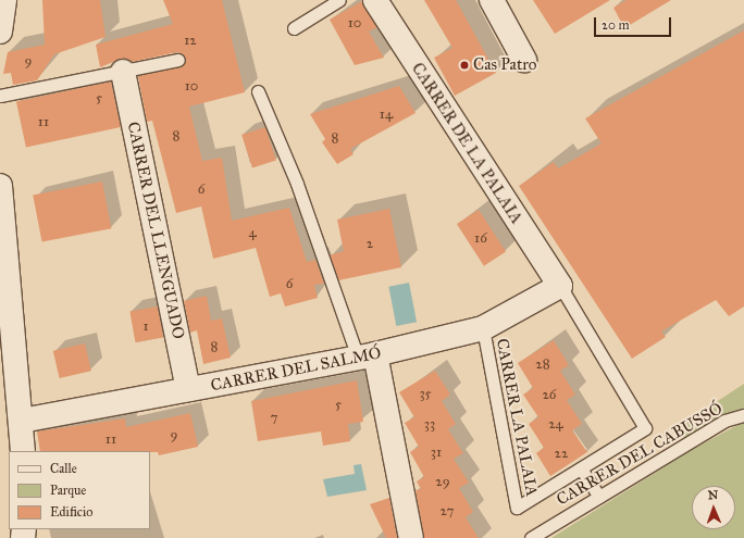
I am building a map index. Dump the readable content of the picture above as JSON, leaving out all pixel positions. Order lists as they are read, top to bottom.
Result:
{
  "streets": {
    "street": ["CARRER DE LA PALAIA", "CARRER DEL LLENGUADO", "CARRER DEL SALMÓ"],
    "lane": ["CARRER LA PALAIA", "CARRER DEL CABUSSÓ"]
  },
  "crossings": [
    ["CARRER DE LA PALAIA", "CARRER DEL SALMÓ"],
    ["CARRER DE LA PALAIA", "CARRER LA PALAIA"],
    ["CARRER DEL LLENGUADO", "CARRER DEL SALMÓ"],
    ["CARRER DEL SALMÓ", "CARRER LA PALAIA"]
  ],
  "places": ["Cas Patro"],
  "house_numbers": [
    "10",
    "12",
    "9",
    "10",
    "5",
    "14",
    "11",
    "8",
    "8",
    "6",
    "4",
    "16",
    "2",
    "6",
    "1",
    "8",
    "28",
    "35",
    "26",
    "5",
    "7",
    "33",
    "24",
    "9",
    "11",
    "31",
    "22",
    "29",
    "27"
  ],
  "legend": ["Calle", "Parque", "Edificio"],
  "scale_bar": "20 m",
  "north": "top"
}
